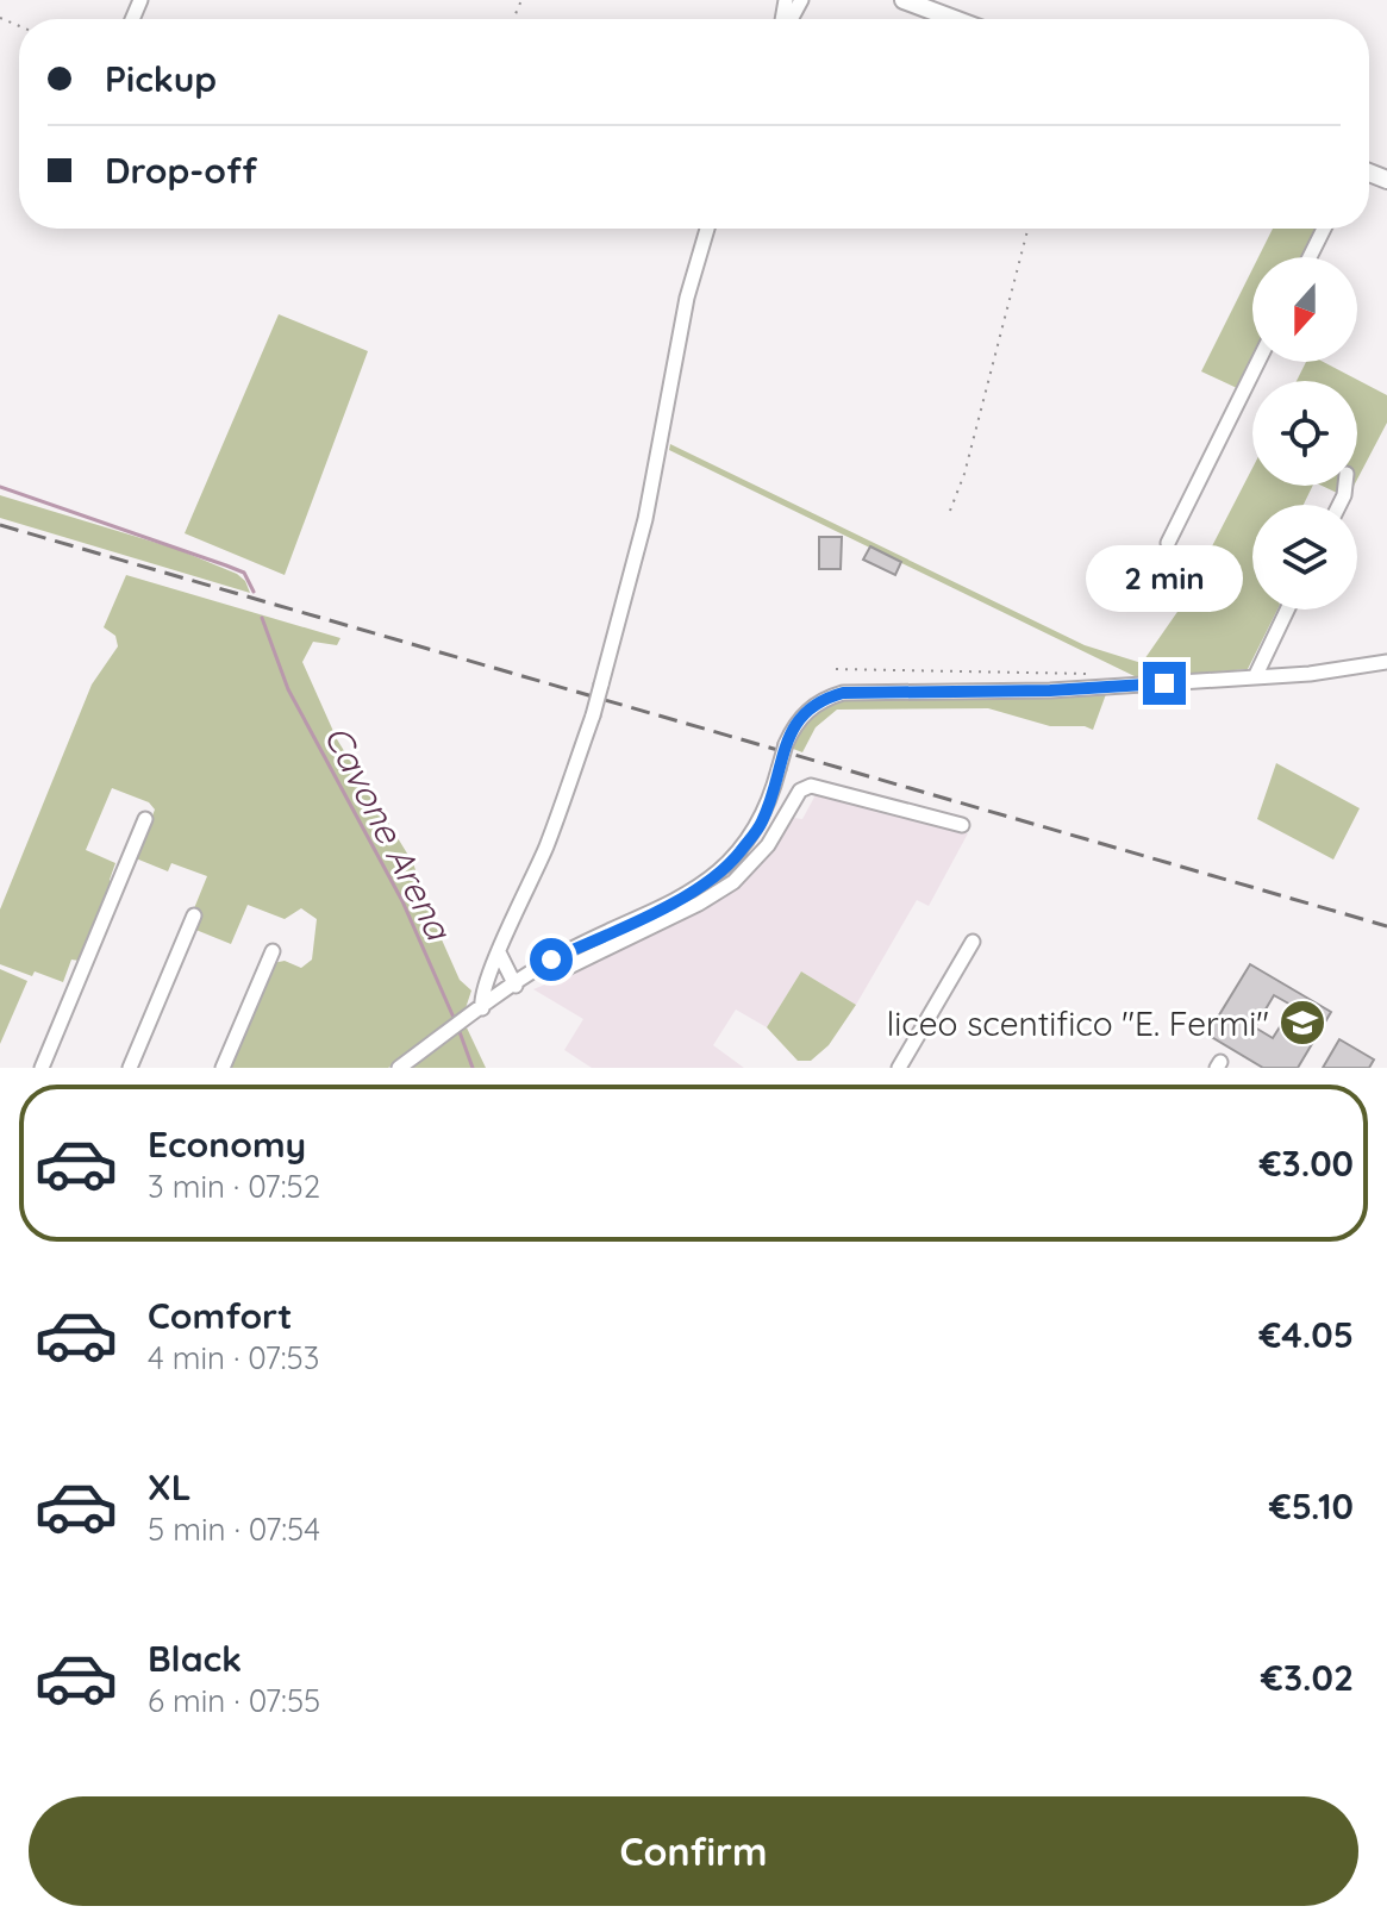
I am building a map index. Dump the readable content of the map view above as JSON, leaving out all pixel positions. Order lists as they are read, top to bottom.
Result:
{
  "water": ["Cavone Arena"],
  "places": {
    "school or university": ["liceo scentifico \"E. Fermi\""]
  },
  "north": "bottom",
  "page": {
    "banner": ["Pickup", "Drop-off"],
    "bubble": "2 min",
    "list": [
      {
        "name": "Economy",
        "note": "3 min · 07:52",
        "value": "€3.00"
      },
      {
        "name": "Comfort",
        "note": "4 min · 07:53",
        "value": "€4.05"
      },
      {
        "name": "XL",
        "note": "5 min · 07:54",
        "value": "€5.10"
      },
      {
        "name": "Black",
        "note": "6 min · 07:55",
        "value": "€3.02"
      }
    ],
    "buttons": "Confirm"
  }
}
